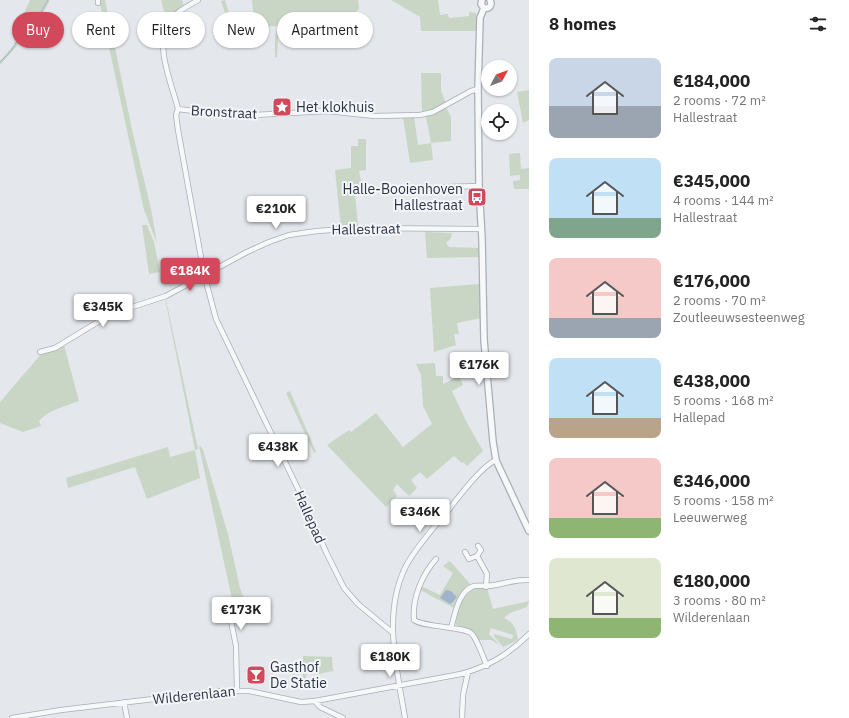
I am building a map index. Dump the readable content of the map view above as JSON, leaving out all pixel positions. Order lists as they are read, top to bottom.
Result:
{
  "streets": {
    "street": [
      "Bronstraat",
      "Hallestraat",
      "Hallepad",
      "Wilderenlaan"
    ]
  },
  "crossings": [
    ["Bronstraat", "Hallestraat"],
    ["Bronstraat", "Hallepad"],
    ["Hallestraat", "Hallepad"]
  ],
  "places": {
    "place": ["Het klokhuis"],
    "bus stop": ["Halle-Booienhoven Hallestraat"],
    "bar": ["Gasthof De Statie"]
  },
  "north": "top right",
  "page": {
    "heading": "8 homes",
    "chip": [
      "Buy",
      "Rent",
      "Filters",
      "New",
      "Apartment"
    ],
    "list": [
      {
        "name": "€184,000",
        "note": "2 rooms · 72 m² · Hallestraat"
      },
      {
        "name": "€345,000",
        "note": "4 rooms · 144 m² · Hallestraat"
      },
      {
        "name": "€176,000",
        "note": "2 rooms · 70 m² · Zoutleeuwsesteenweg"
      },
      {
        "name": "€438,000",
        "note": "5 rooms · 168 m² · Hallepad"
      },
      {
        "name": "€346,000",
        "note": "5 rooms · 158 m² · Leeuwerweg"
      },
      {
        "name": "€180,000",
        "note": "3 rooms · 80 m² · Wilderenlaan"
      }
    ],
    "price": [
      "€210K",
      "€184K",
      "€345K",
      "€176K",
      "€438K",
      "€346K",
      "€173K",
      "€180K"
    ]
  }
}
